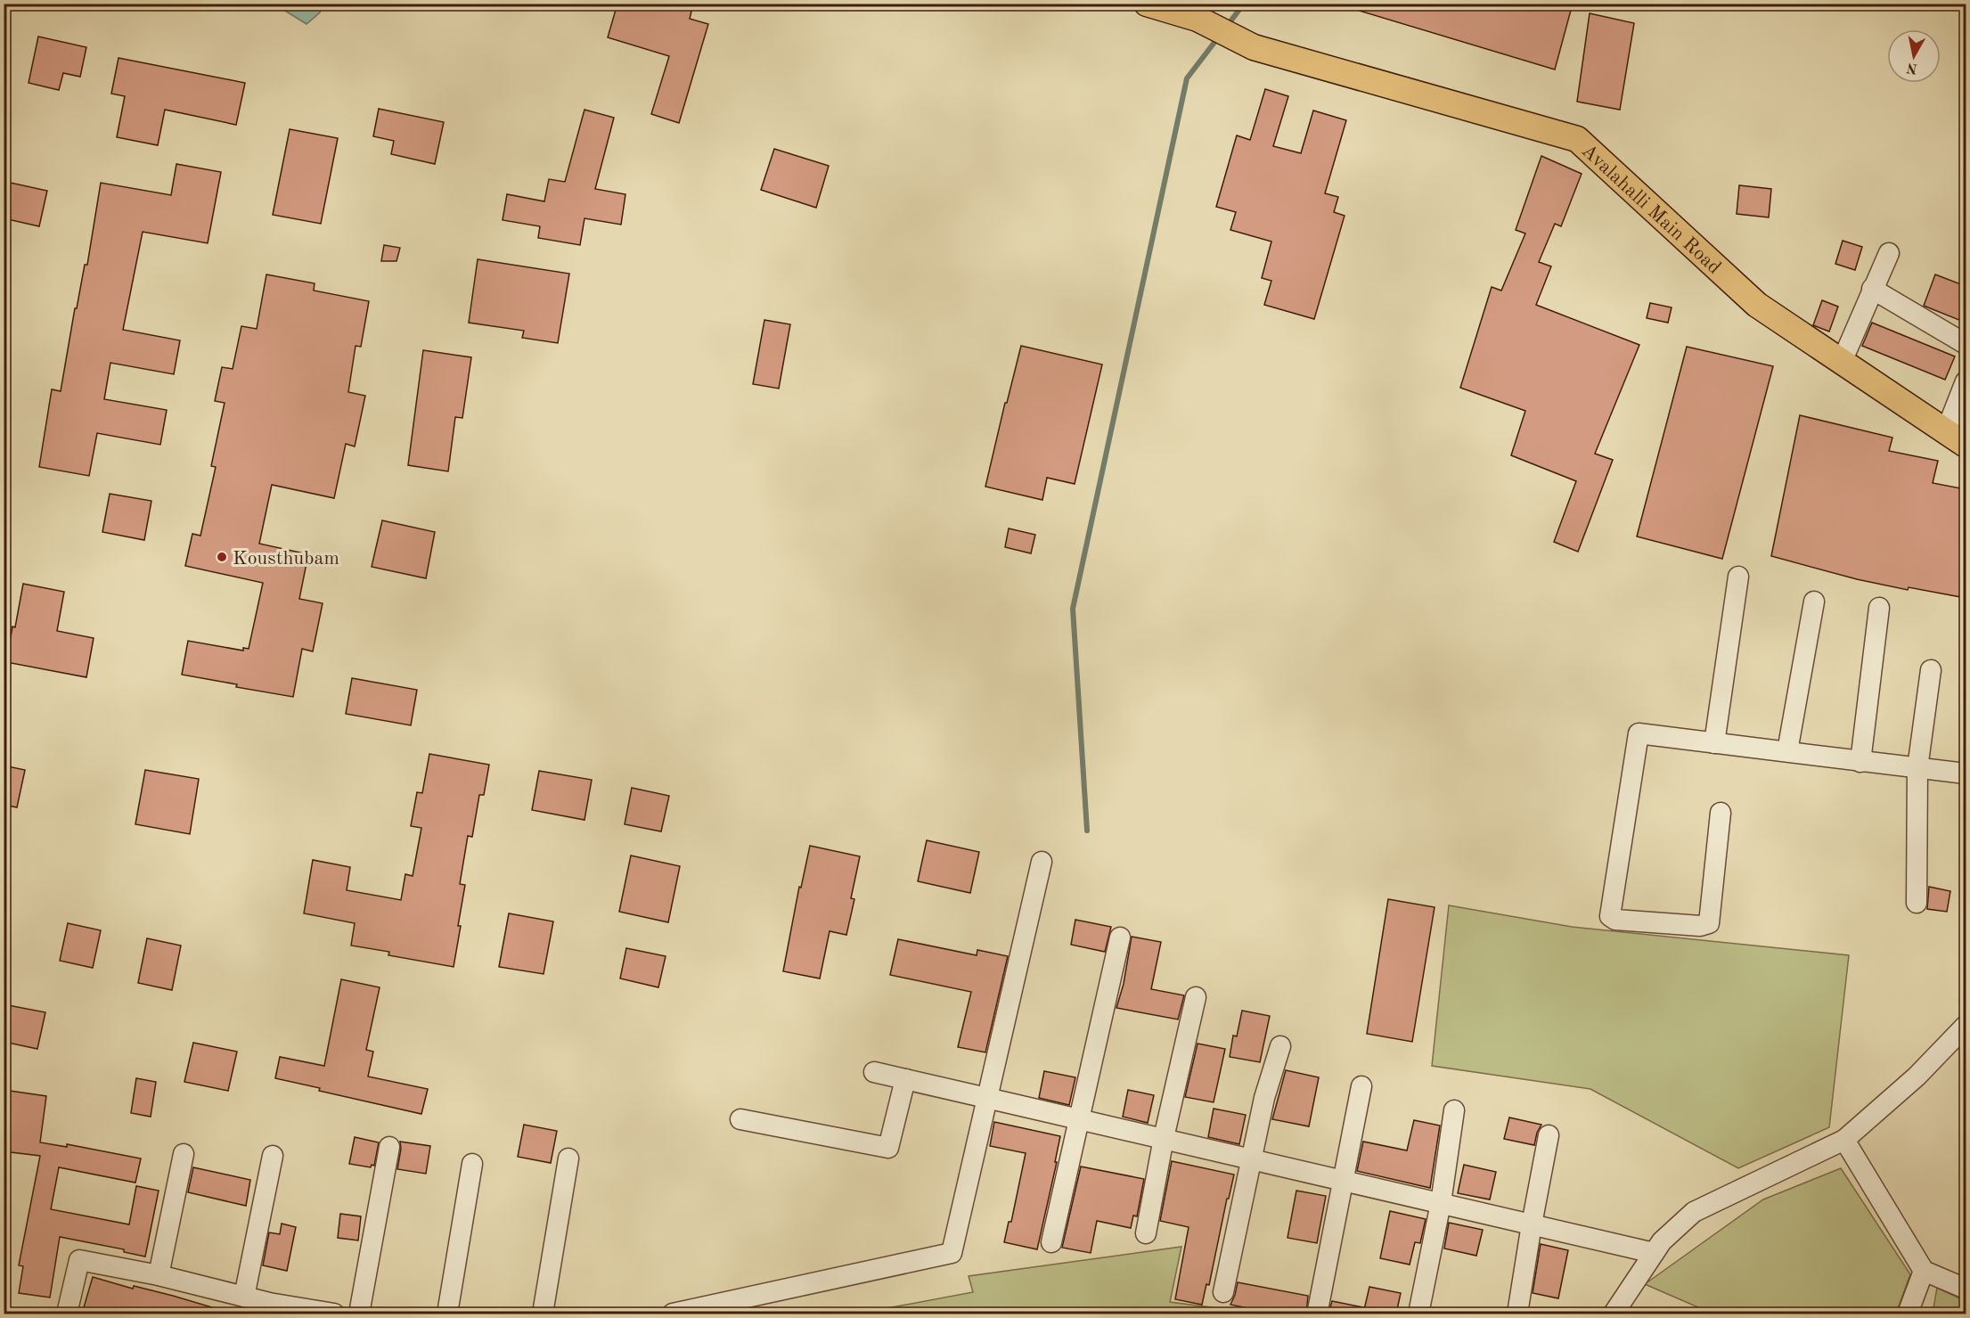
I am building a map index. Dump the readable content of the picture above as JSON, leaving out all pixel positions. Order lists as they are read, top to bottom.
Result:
{
  "streets": {
    "main road": ["Avalahalli Main Road"]
  },
  "places": ["Kousthubam"],
  "north": "bottom"
}
